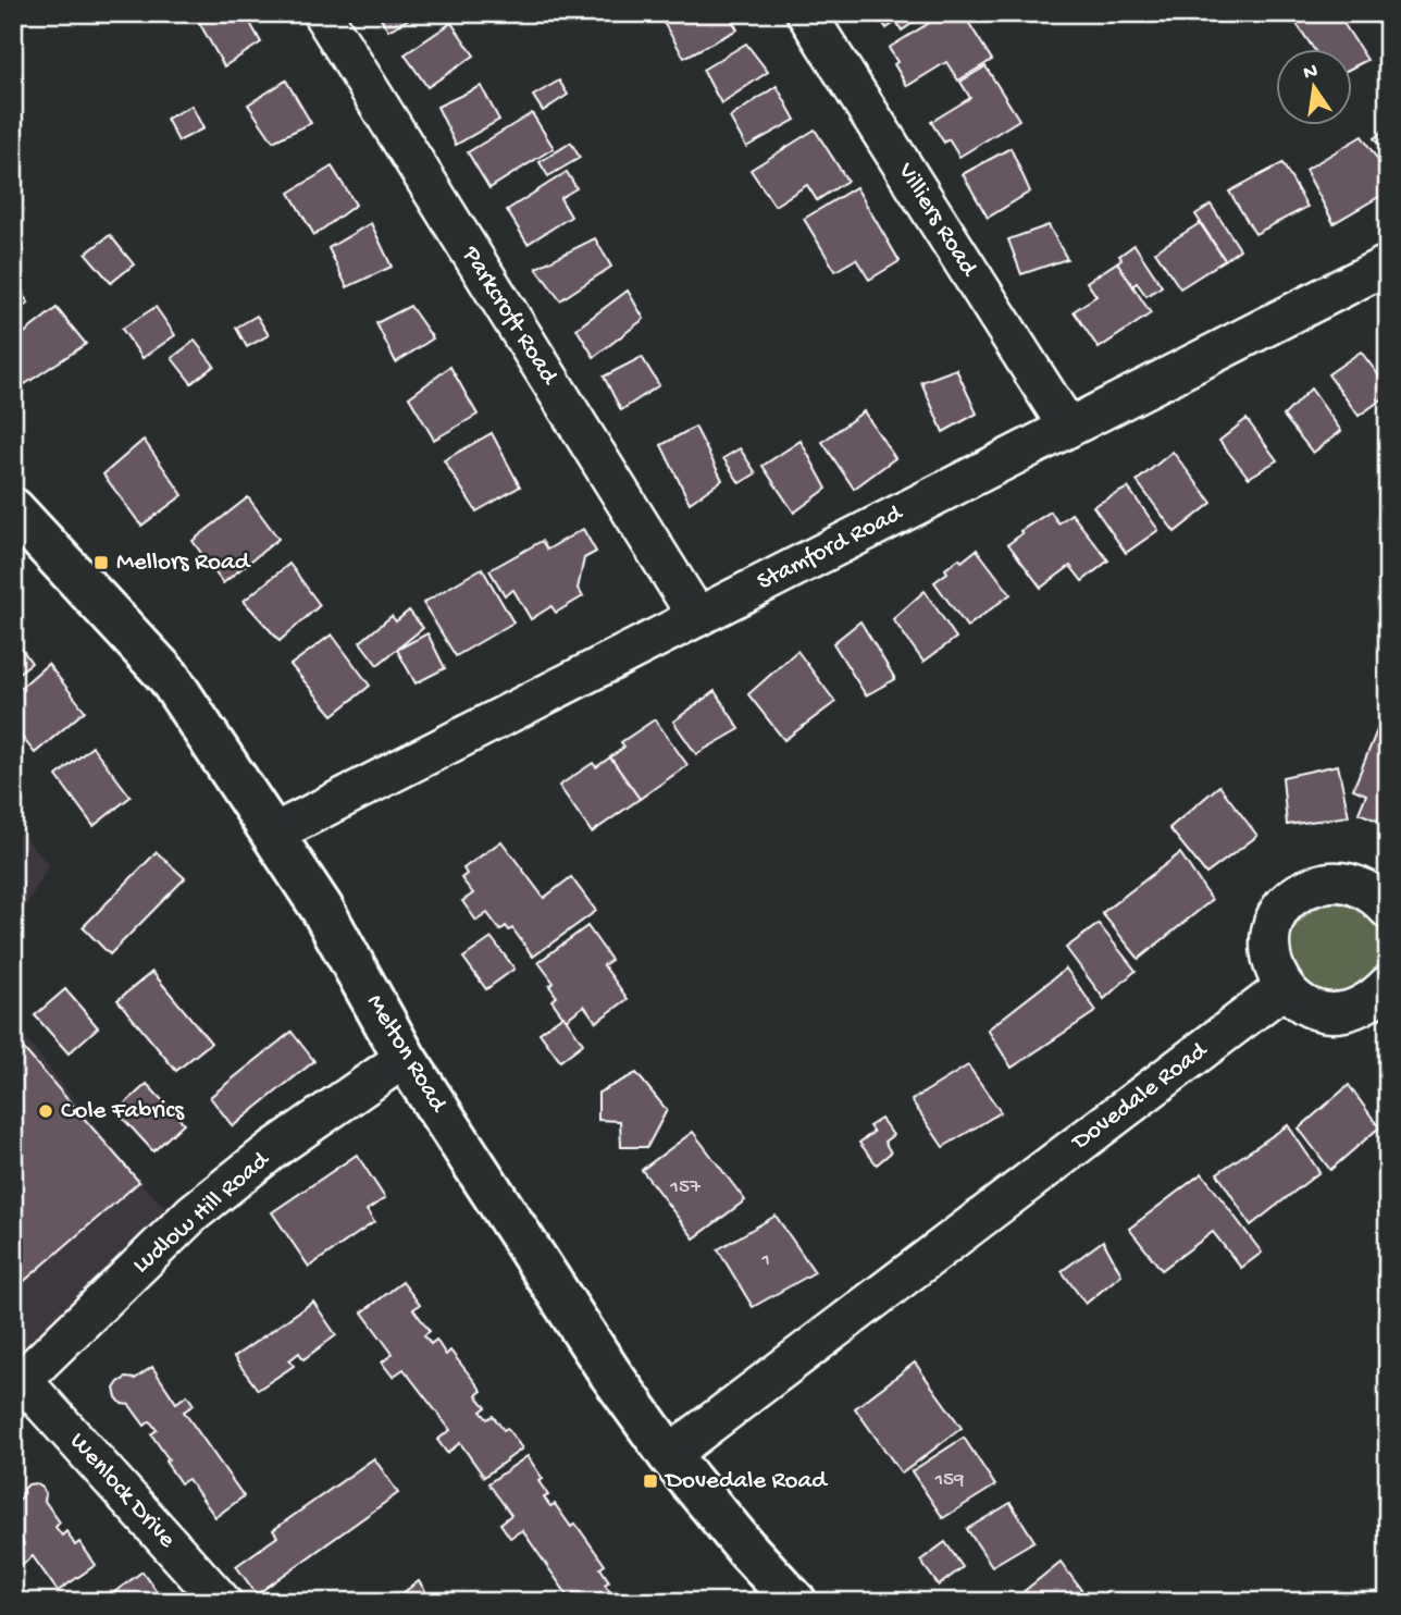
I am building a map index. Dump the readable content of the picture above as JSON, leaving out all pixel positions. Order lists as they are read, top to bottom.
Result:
{
  "streets": {
    "main road": ["Melton Road"],
    "street": [
      "Villiers Road",
      "Parkcroft Road",
      "Stamford Road",
      "Dovedale Road",
      "Ludlow Hill Road",
      "Wenlock Drive"
    ]
  },
  "crossings": [
    ["Villiers Road", "Stamford Road"],
    ["Parkcroft Road", "Stamford Road"],
    ["Stamford Road", "Melton Road"],
    ["Melton Road", "Dovedale Road"],
    ["Melton Road", "Ludlow Hill Road"],
    ["Ludlow Hill Road", "Wenlock Drive"]
  ],
  "places": {
    "transit": ["Mellors Road", "Dovedale Road"],
    "other": ["Cole Fabrics"]
  },
  "house_numbers": ["157", "1", "159"],
  "north": "top"
}
